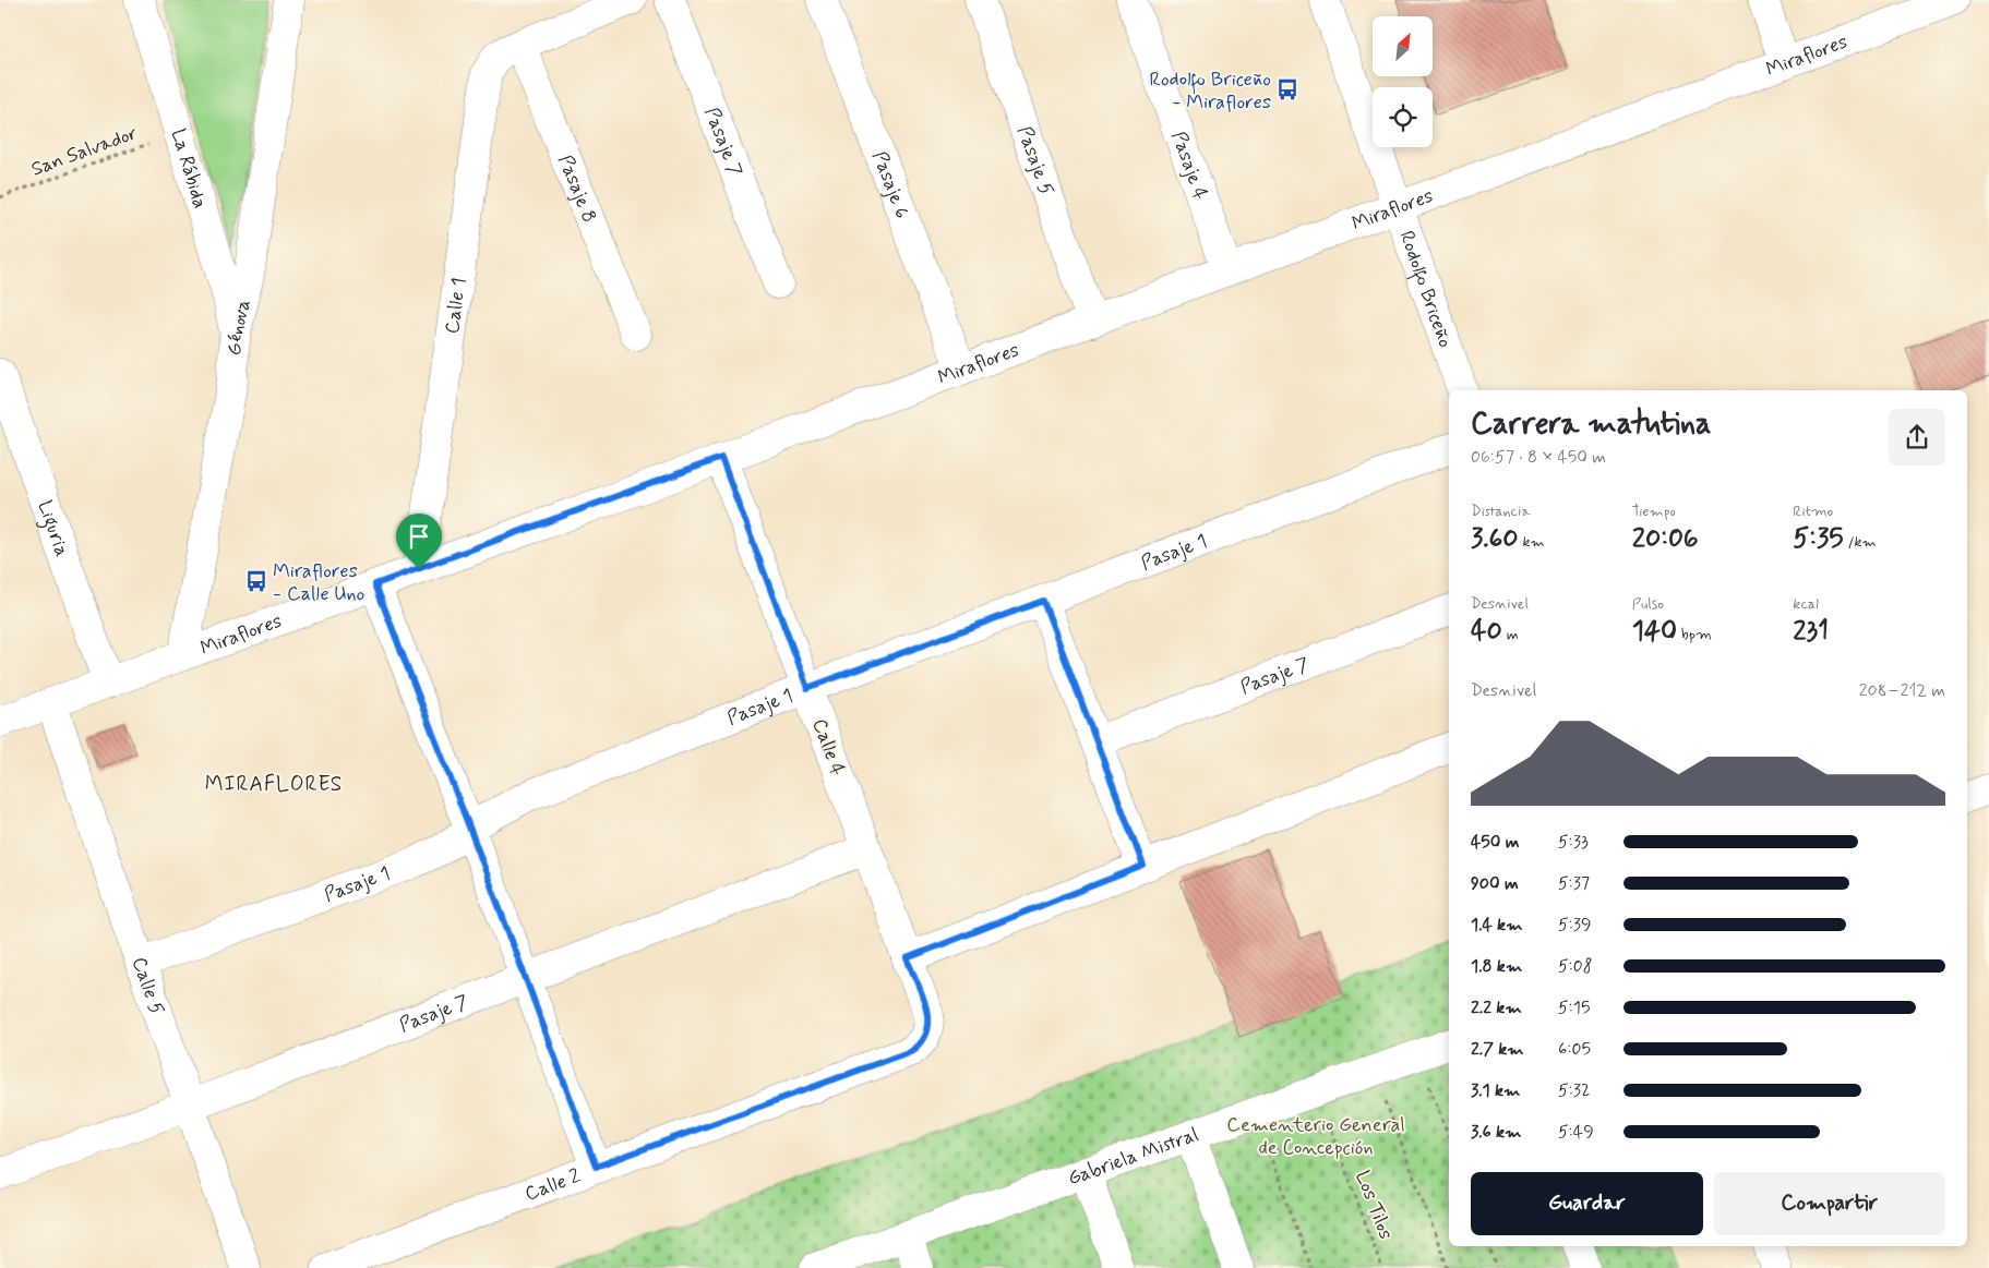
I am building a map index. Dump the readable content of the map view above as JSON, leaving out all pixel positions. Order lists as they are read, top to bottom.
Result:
{
  "streets": {
    "street": [
      "Miraflores",
      "Pasaje 7",
      "Pasaje 5",
      "Pasaje 4",
      "La Rábida",
      "Pasaje 6",
      "Pasaje 8",
      "Rodolfo Briceño",
      "Calle 1",
      "Génova",
      "Liguria",
      "Pasaje 1",
      "Calle 4",
      "Calle 5",
      "Gabriela Mistral",
      "Calle 2"
    ],
    "path": ["San Salvador", "Los Tilos"]
  },
  "crossings": [
    ["Miraflores", "Pasaje 5"],
    ["Miraflores", "Pasaje 4"],
    ["Miraflores", "Pasaje 6"],
    ["Miraflores", "Rodolfo Briceño"],
    ["Miraflores", "Calle 1"],
    ["Miraflores", "Génova"],
    ["Miraflores", "Liguria"],
    ["Miraflores", "Calle 4"],
    ["Miraflores", "Calle 5"],
    ["Pasaje 7", "Calle 4"],
    ["Pasaje 7", "Calle 5"],
    ["San Salvador", "La Rábida"],
    ["La Rábida", "Génova"],
    ["Pasaje 8", "Calle 1"],
    ["Pasaje 1", "Calle 4"],
    ["Pasaje 1", "Calle 5"],
    ["Calle 4", "Calle 2"],
    ["Gabriela Mistral", "Los Tilos"]
  ],
  "districts": ["MIRAFLORES"],
  "parks": ["Cementerio General de Concepción"],
  "places": {
    "bus stop": ["Rodolfo Briceño - Miraflores", "Miraflores - Calle Uno"]
  },
  "north": "top right",
  "page": {
    "heading": ["Carrera matutina", "06:57 · 8 × 450 m"],
    "stats": [
      ["Distancia", "3.60 km"],
      ["Tiempo", "20:06"],
      ["Ritmo", "5:35 /km"],
      ["Desnivel", "40 m"],
      ["Pulso", "140 bpm"],
      ["kcal", "231"]
    ],
    "chart": ["Desnivel", "208–212 m"],
    "list": [
      {
        "name": "450 m",
        "note": "5:33"
      },
      {
        "name": "900 m",
        "note": "5:37"
      },
      {
        "name": "1.4 km",
        "note": "5:39"
      },
      {
        "name": "1.8 km",
        "note": "5:08"
      },
      {
        "name": "2.2 km",
        "note": "5:15"
      },
      {
        "name": "2.7 km",
        "note": "6:05"
      },
      {
        "name": "3.1 km",
        "note": "5:32"
      },
      {
        "name": "3.6 km",
        "note": "5:49"
      }
    ],
    "buttons": ["Guardar", "Compartir"]
  }
}
